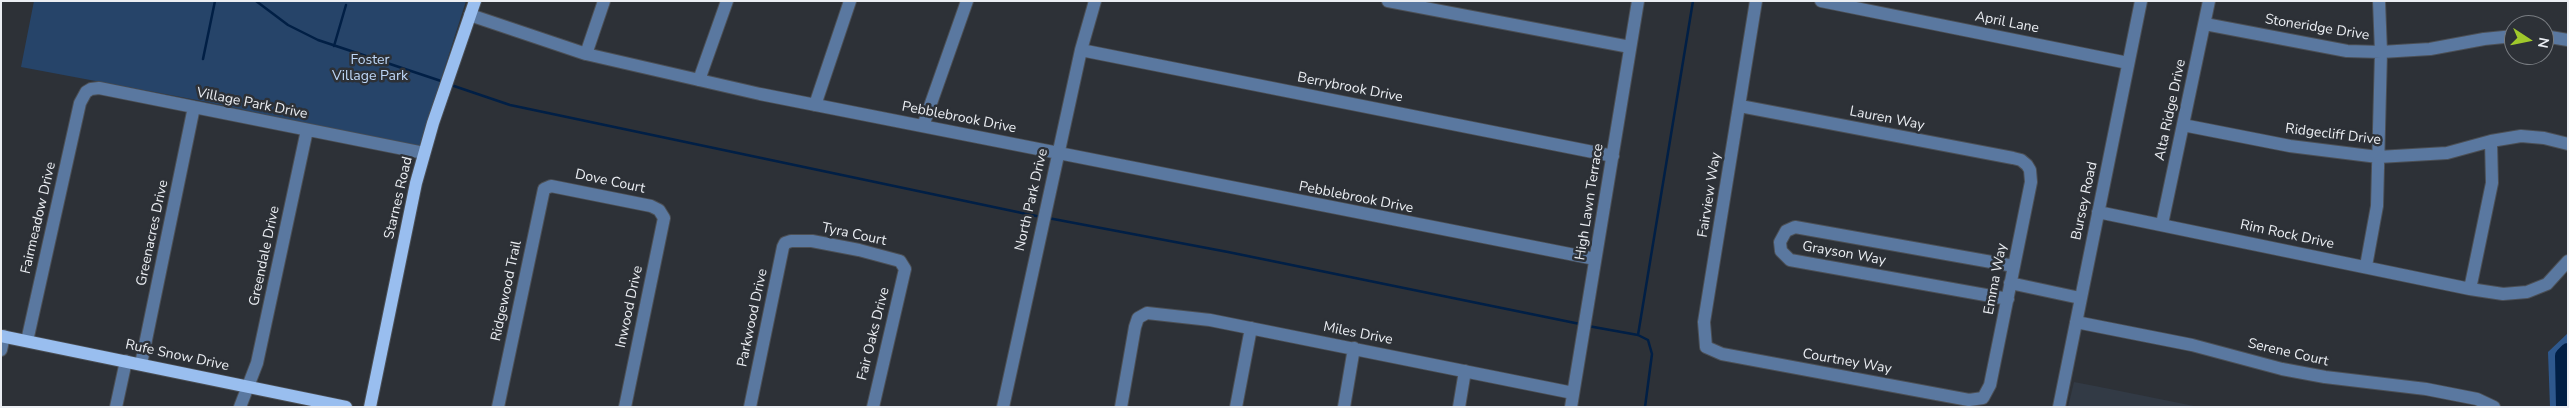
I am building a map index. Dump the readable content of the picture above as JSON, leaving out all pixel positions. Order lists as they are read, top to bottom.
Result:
{
  "streets": {
    "main road": ["Starnes Road", "Rufe Snow Drive"],
    "street": [
      "April Lane",
      "Stoneridge Drive",
      "Berrybrook Drive",
      "Village Park Drive",
      "Alta Ridge Drive",
      "Pebblebrook Drive",
      "Lauren Way",
      "Ridgecliff Drive",
      "Dove Court",
      "Fairview Way",
      "North Park Drive",
      "Bursey Road",
      "High Lawn Terrace",
      "Fairmeadow Drive",
      "Greenacres Drive",
      "Tyra Court",
      "Rim Rock Drive",
      "Grayson Way",
      "Greendale Drive",
      "Emma Way",
      "Ridgewood Trail",
      "Inwood Drive",
      "Parkwood Drive",
      "Fair Oaks Drive",
      "Miles Drive",
      "Serene Court",
      "Courtney Way"
    ]
  },
  "crossings": [
    ["April Lane", "Bursey Road"],
    ["Stoneridge Drive", "Alta Ridge Drive"],
    ["Berrybrook Drive", "North Park Drive"],
    ["Berrybrook Drive", "High Lawn Terrace"],
    ["Village Park Drive", "Starnes Road"],
    ["Village Park Drive", "Fairmeadow Drive"],
    ["Village Park Drive", "Greenacres Drive"],
    ["Village Park Drive", "Greendale Drive"],
    ["Alta Ridge Drive", "Ridgecliff Drive"],
    ["Alta Ridge Drive", "Rim Rock Drive"],
    ["Pebblebrook Drive", "Starnes Road"],
    ["Pebblebrook Drive", "North Park Drive"],
    ["Pebblebrook Drive", "High Lawn Terrace"],
    ["Lauren Way", "Fairview Way"],
    ["Lauren Way", "Emma Way"],
    ["Dove Court", "Ridgewood Trail"],
    ["Dove Court", "Inwood Drive"],
    ["Fairview Way", "Courtney Way"],
    ["Bursey Road", "Rim Rock Drive"],
    ["Bursey Road", "Serene Court"],
    ["High Lawn Terrace", "Miles Drive"],
    ["Fairmeadow Drive", "Rufe Snow Drive"],
    ["Greenacres Drive", "Rufe Snow Drive"],
    ["Tyra Court", "Parkwood Drive"],
    ["Tyra Court", "Fair Oaks Drive"],
    ["Grayson Way", "Emma Way"],
    ["Greendale Drive", "Rufe Snow Drive"],
    ["Emma Way", "Courtney Way"]
  ],
  "parks": ["Foster Village Park"],
  "north": "right"
}
